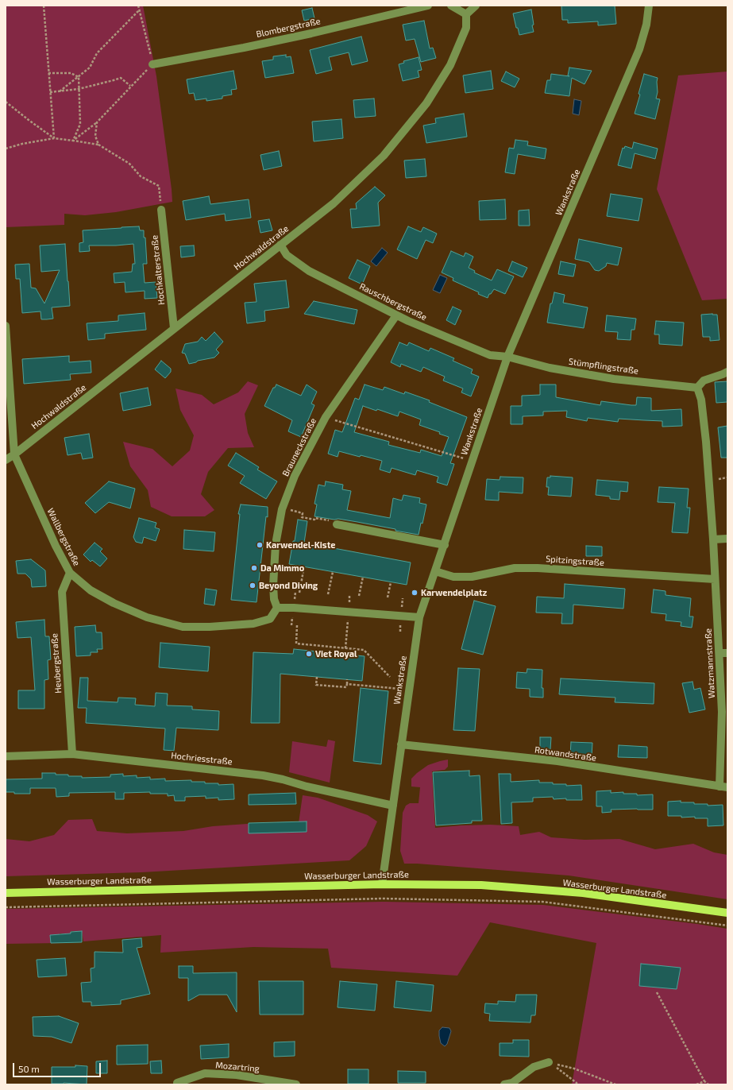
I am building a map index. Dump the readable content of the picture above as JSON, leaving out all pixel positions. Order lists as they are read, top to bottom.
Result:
{
  "streets": {
    "main road": ["Wasserburger Landstraße"],
    "street": [
      "Blombergstraße",
      "Wankstraße",
      "Hochwaldstraße",
      "Hochkalterstraße",
      "Rauschbergstraße",
      "Stümpflingstraße",
      "Brauneckstraße",
      "Wallbergstraße",
      "Spitzingstraße",
      "Heubergstraße",
      "Watzmannstraße",
      "Rotwandstraße",
      "Hochriesstraße",
      "Mozartring"
    ]
  },
  "crossings": [
    ["Wankstraße", "Rauschbergstraße"],
    ["Wankstraße", "Stümpflingstraße"],
    ["Wankstraße", "Spitzingstraße"],
    ["Wankstraße", "Rotwandstraße"],
    ["Wankstraße", "Hochriesstraße"],
    ["Wankstraße", "Wasserburger Landstraße"],
    ["Hochwaldstraße", "Hochkalterstraße"],
    ["Hochwaldstraße", "Rauschbergstraße"],
    ["Hochwaldstraße", "Wallbergstraße"],
    ["Rauschbergstraße", "Stümpflingstraße"],
    ["Rauschbergstraße", "Brauneckstraße"],
    ["Stümpflingstraße", "Watzmannstraße"],
    ["Brauneckstraße", "Wallbergstraße"],
    ["Wallbergstraße", "Heubergstraße"],
    ["Spitzingstraße", "Watzmannstraße"],
    ["Heubergstraße", "Hochriesstraße"],
    ["Watzmannstraße", "Rotwandstraße"]
  ],
  "places": [
    "Karwendel-Kiste",
    "Da Mimmo",
    "Beyond Diving",
    "Karwendelplatz",
    "Viet Royal"
  ],
  "scale_bar": "50 m"
}
